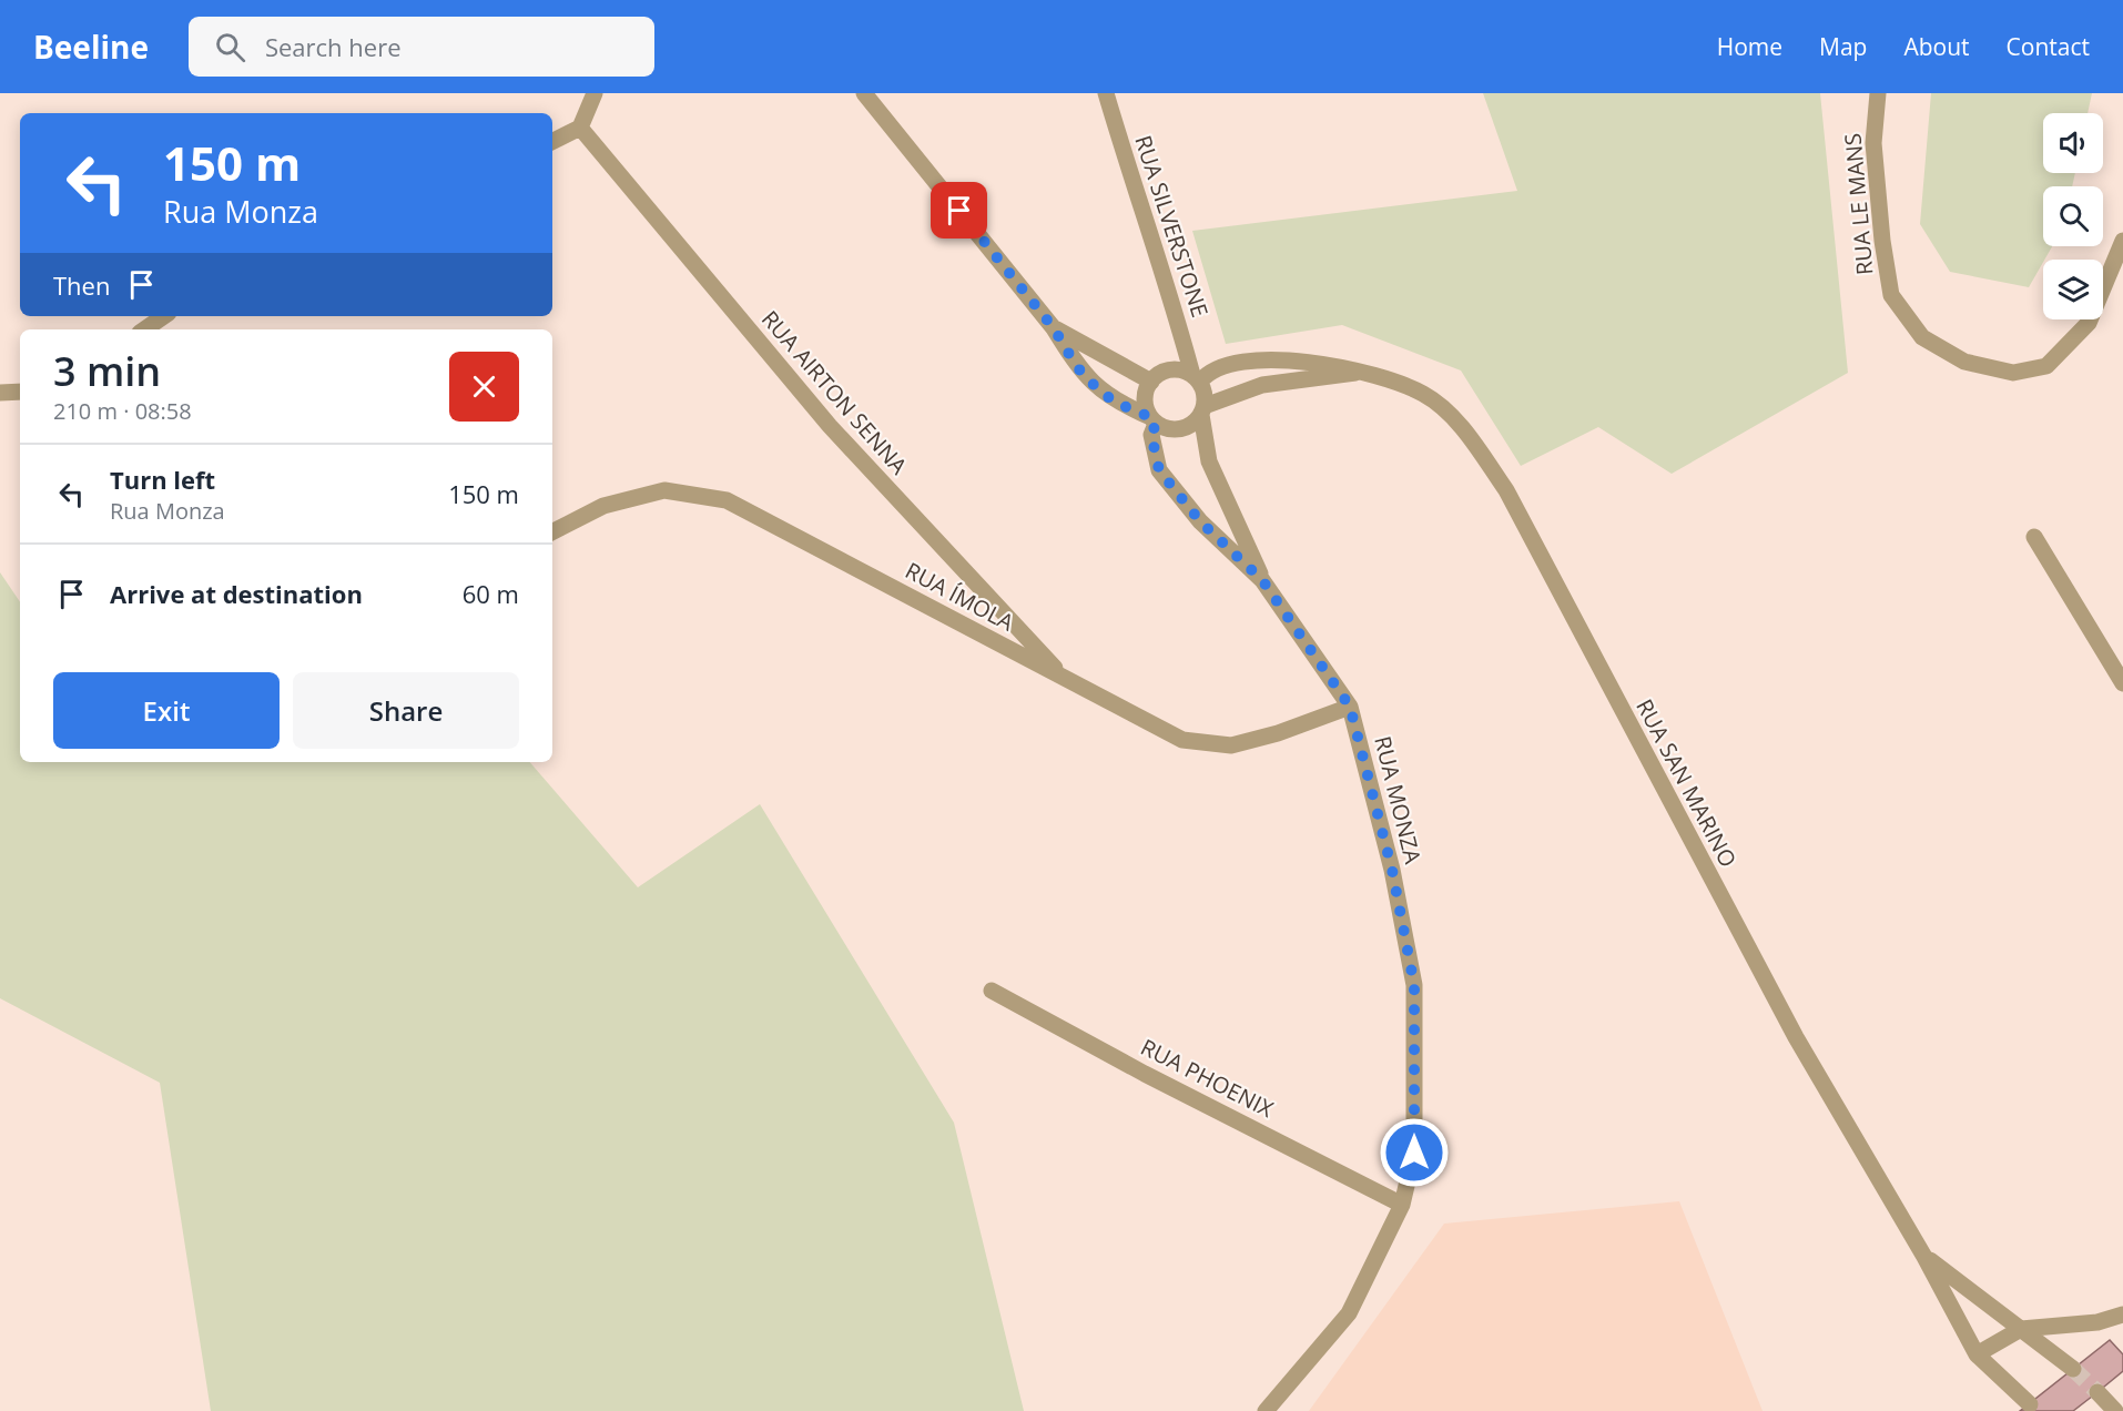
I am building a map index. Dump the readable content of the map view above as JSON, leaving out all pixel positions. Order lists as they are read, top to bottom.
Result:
{
  "streets": {
    "street": [
      "RUA LE MANS",
      "RUA SILVERSTONE",
      "RUA AIRTON SENNA",
      "RUA ÍMOLA",
      "RUA SAN MARINO",
      "RUA MONZA",
      "RUA PHOENIX"
    ]
  },
  "crossings": [
    ["RUA SILVERSTONE", "RUA SAN MARINO"],
    ["RUA SILVERSTONE", "RUA MONZA"],
    ["RUA AIRTON SENNA", "RUA ÍMOLA"],
    ["RUA ÍMOLA", "RUA MONZA"],
    ["RUA SAN MARINO", "RUA MONZA"],
    ["RUA MONZA", "RUA PHOENIX"]
  ],
  "page": {
    "header": "Beeline",
    "search": "Search here",
    "nav": [
      "Home",
      "Map",
      "About",
      "Contact"
    ],
    "turn": ["150 m", "Rua Monza"],
    "then": "Then",
    "heading": ["3 min", "210 m · 08:58"],
    "list": [
      {
        "name": "Turn left",
        "note": "Rua Monza",
        "value": "150 m"
      },
      {
        "name": "Arrive at destination",
        "value": "60 m"
      }
    ],
    "buttons": ["Exit", "Share"]
  }
}
